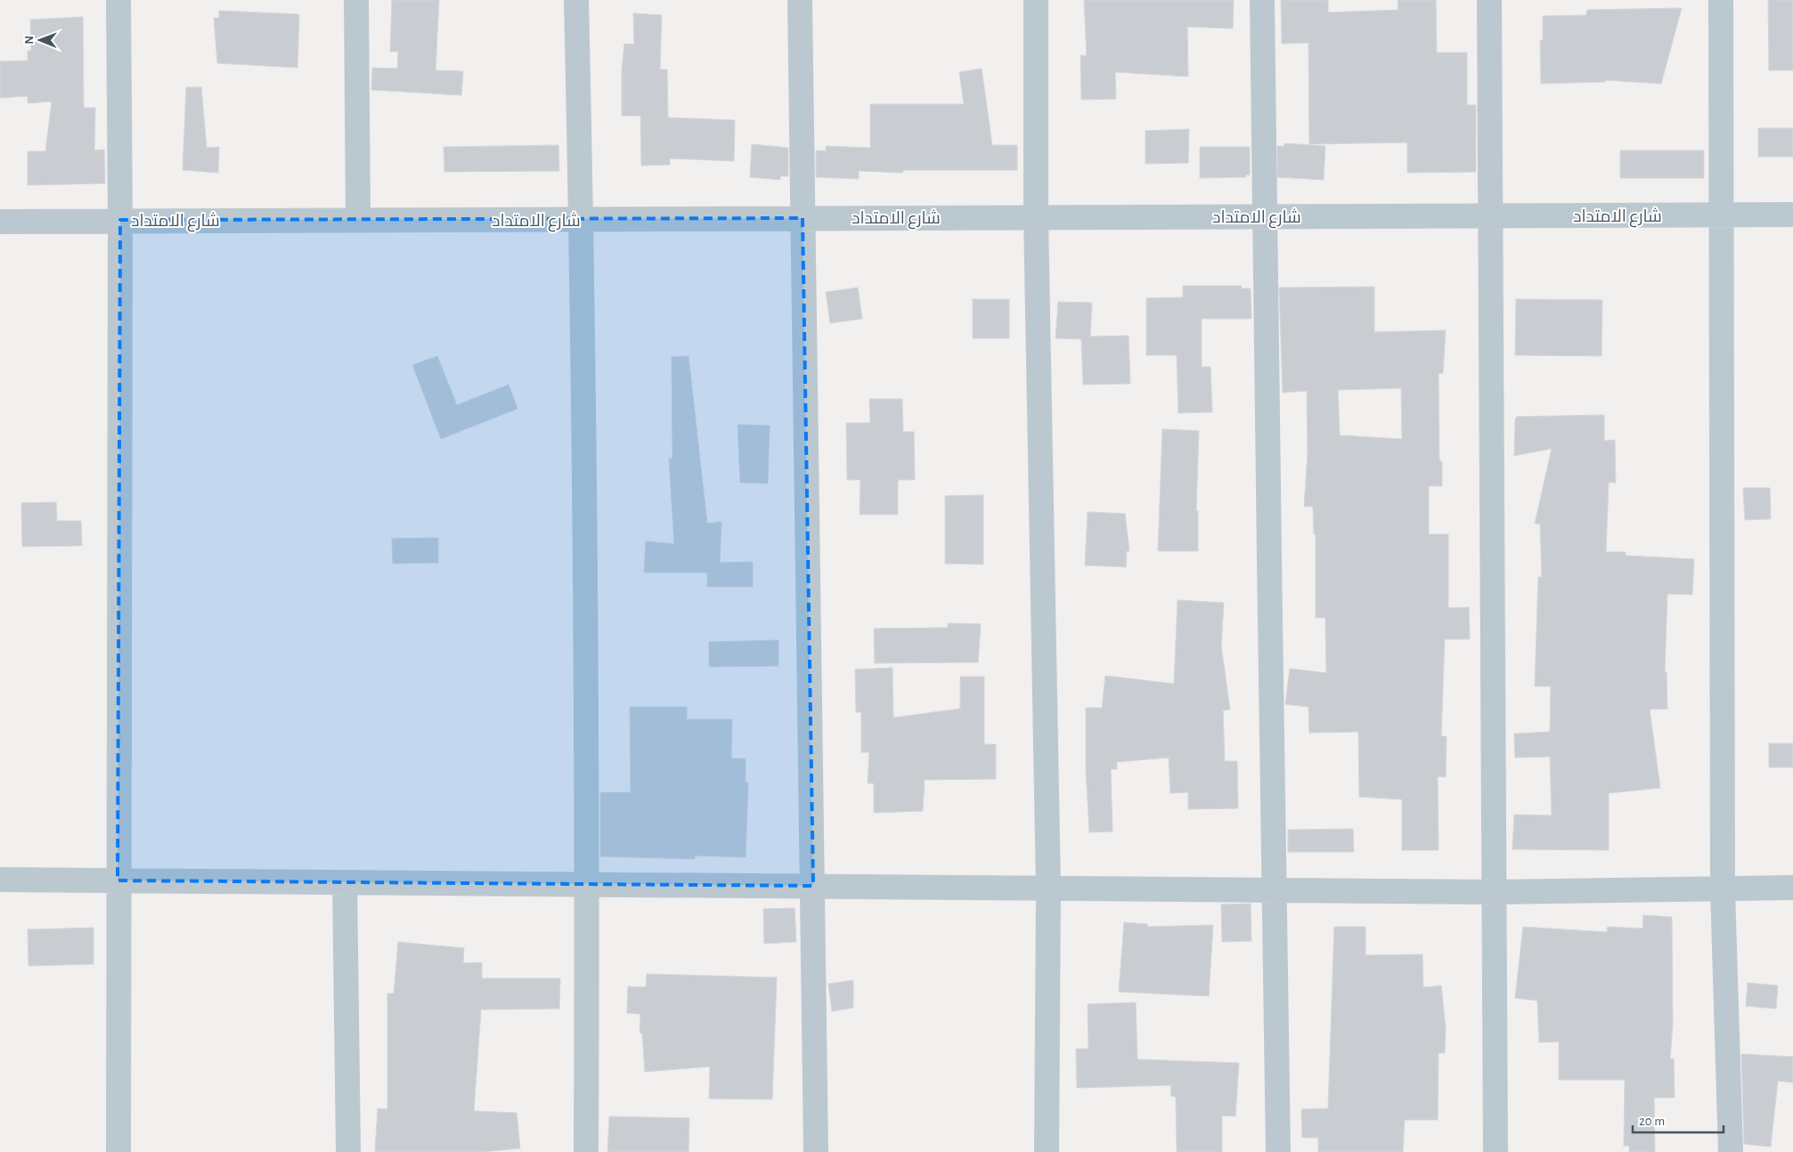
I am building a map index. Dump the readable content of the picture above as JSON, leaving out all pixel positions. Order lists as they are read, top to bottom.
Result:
{
  "streets": {
    "street": ["شارع الامتداد"]
  },
  "scale_bar": "20 m",
  "north": "left"
}
